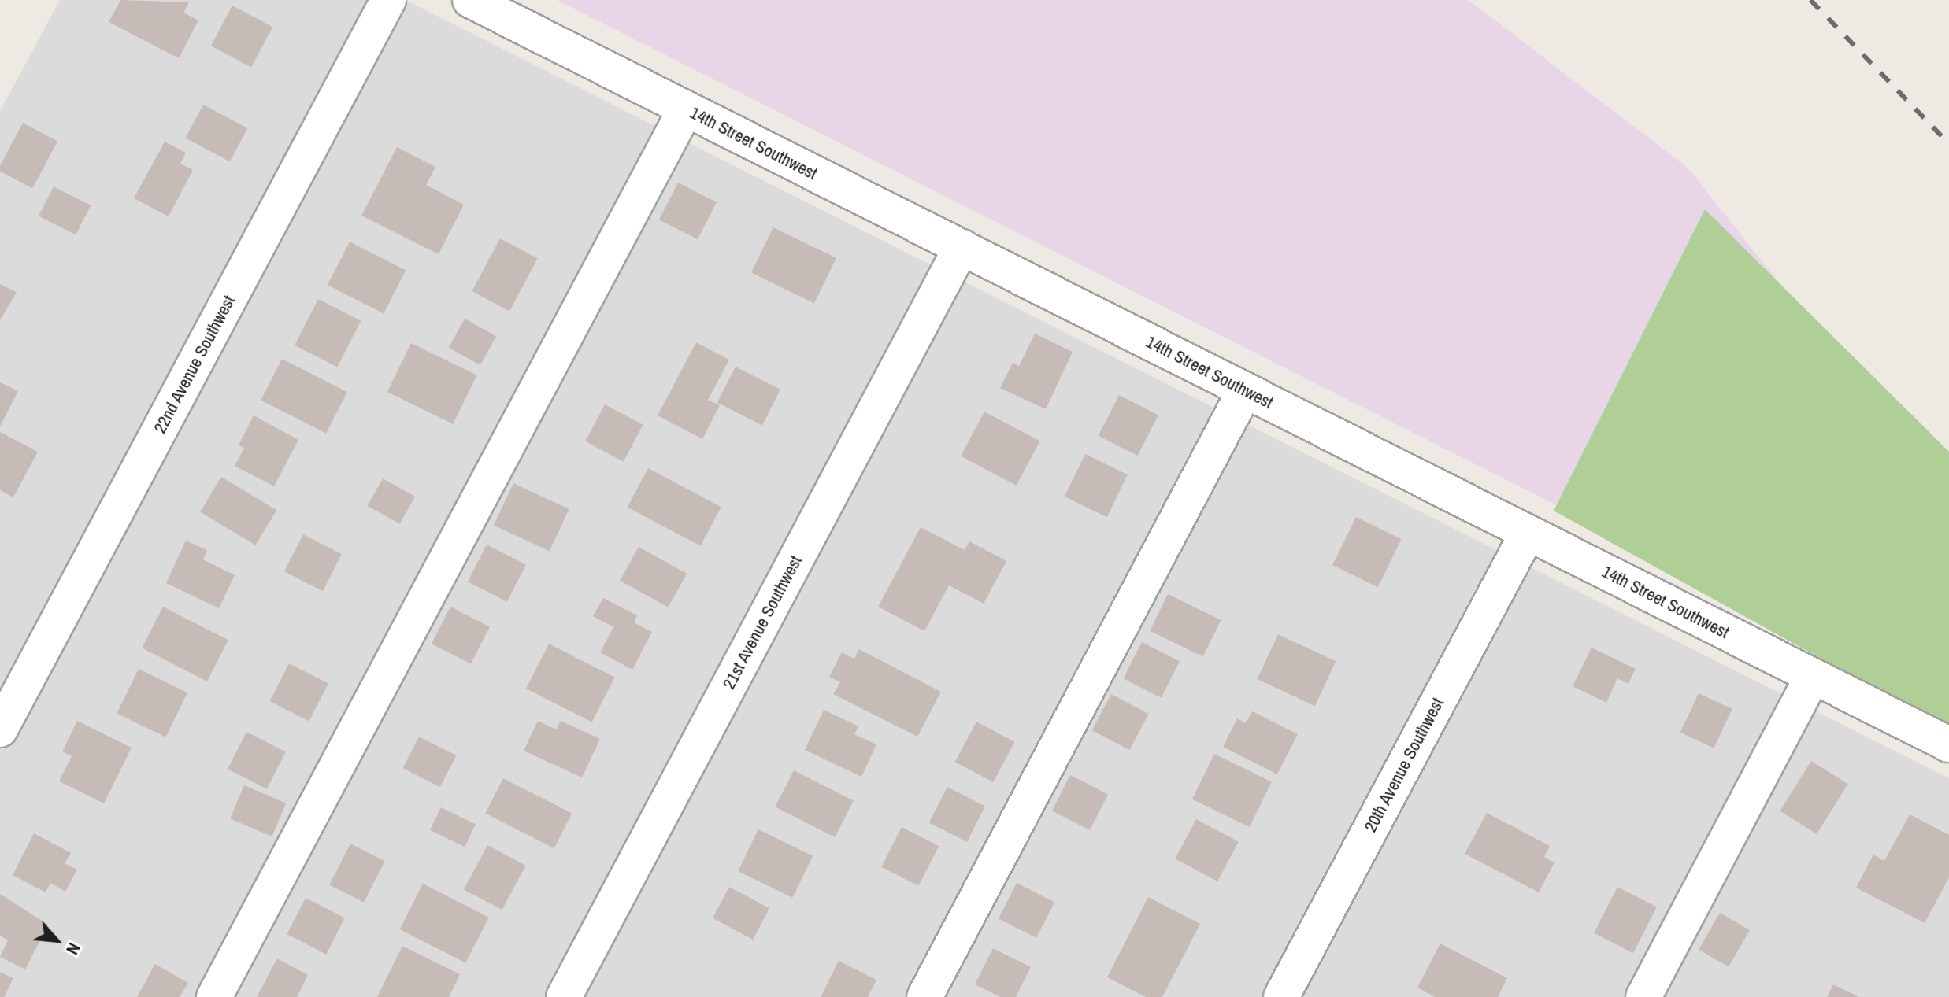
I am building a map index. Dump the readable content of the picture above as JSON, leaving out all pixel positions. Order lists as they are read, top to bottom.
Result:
{
  "streets": {
    "street": [
      "14th Street Southwest",
      "22nd Avenue Southwest",
      "21st Avenue Southwest",
      "20th Avenue Southwest"
    ]
  },
  "crossings": [
    ["14th Street Southwest", "21st Avenue Southwest"],
    ["14th Street Southwest", "20th Avenue Southwest"]
  ],
  "north": "bottom right"
}
